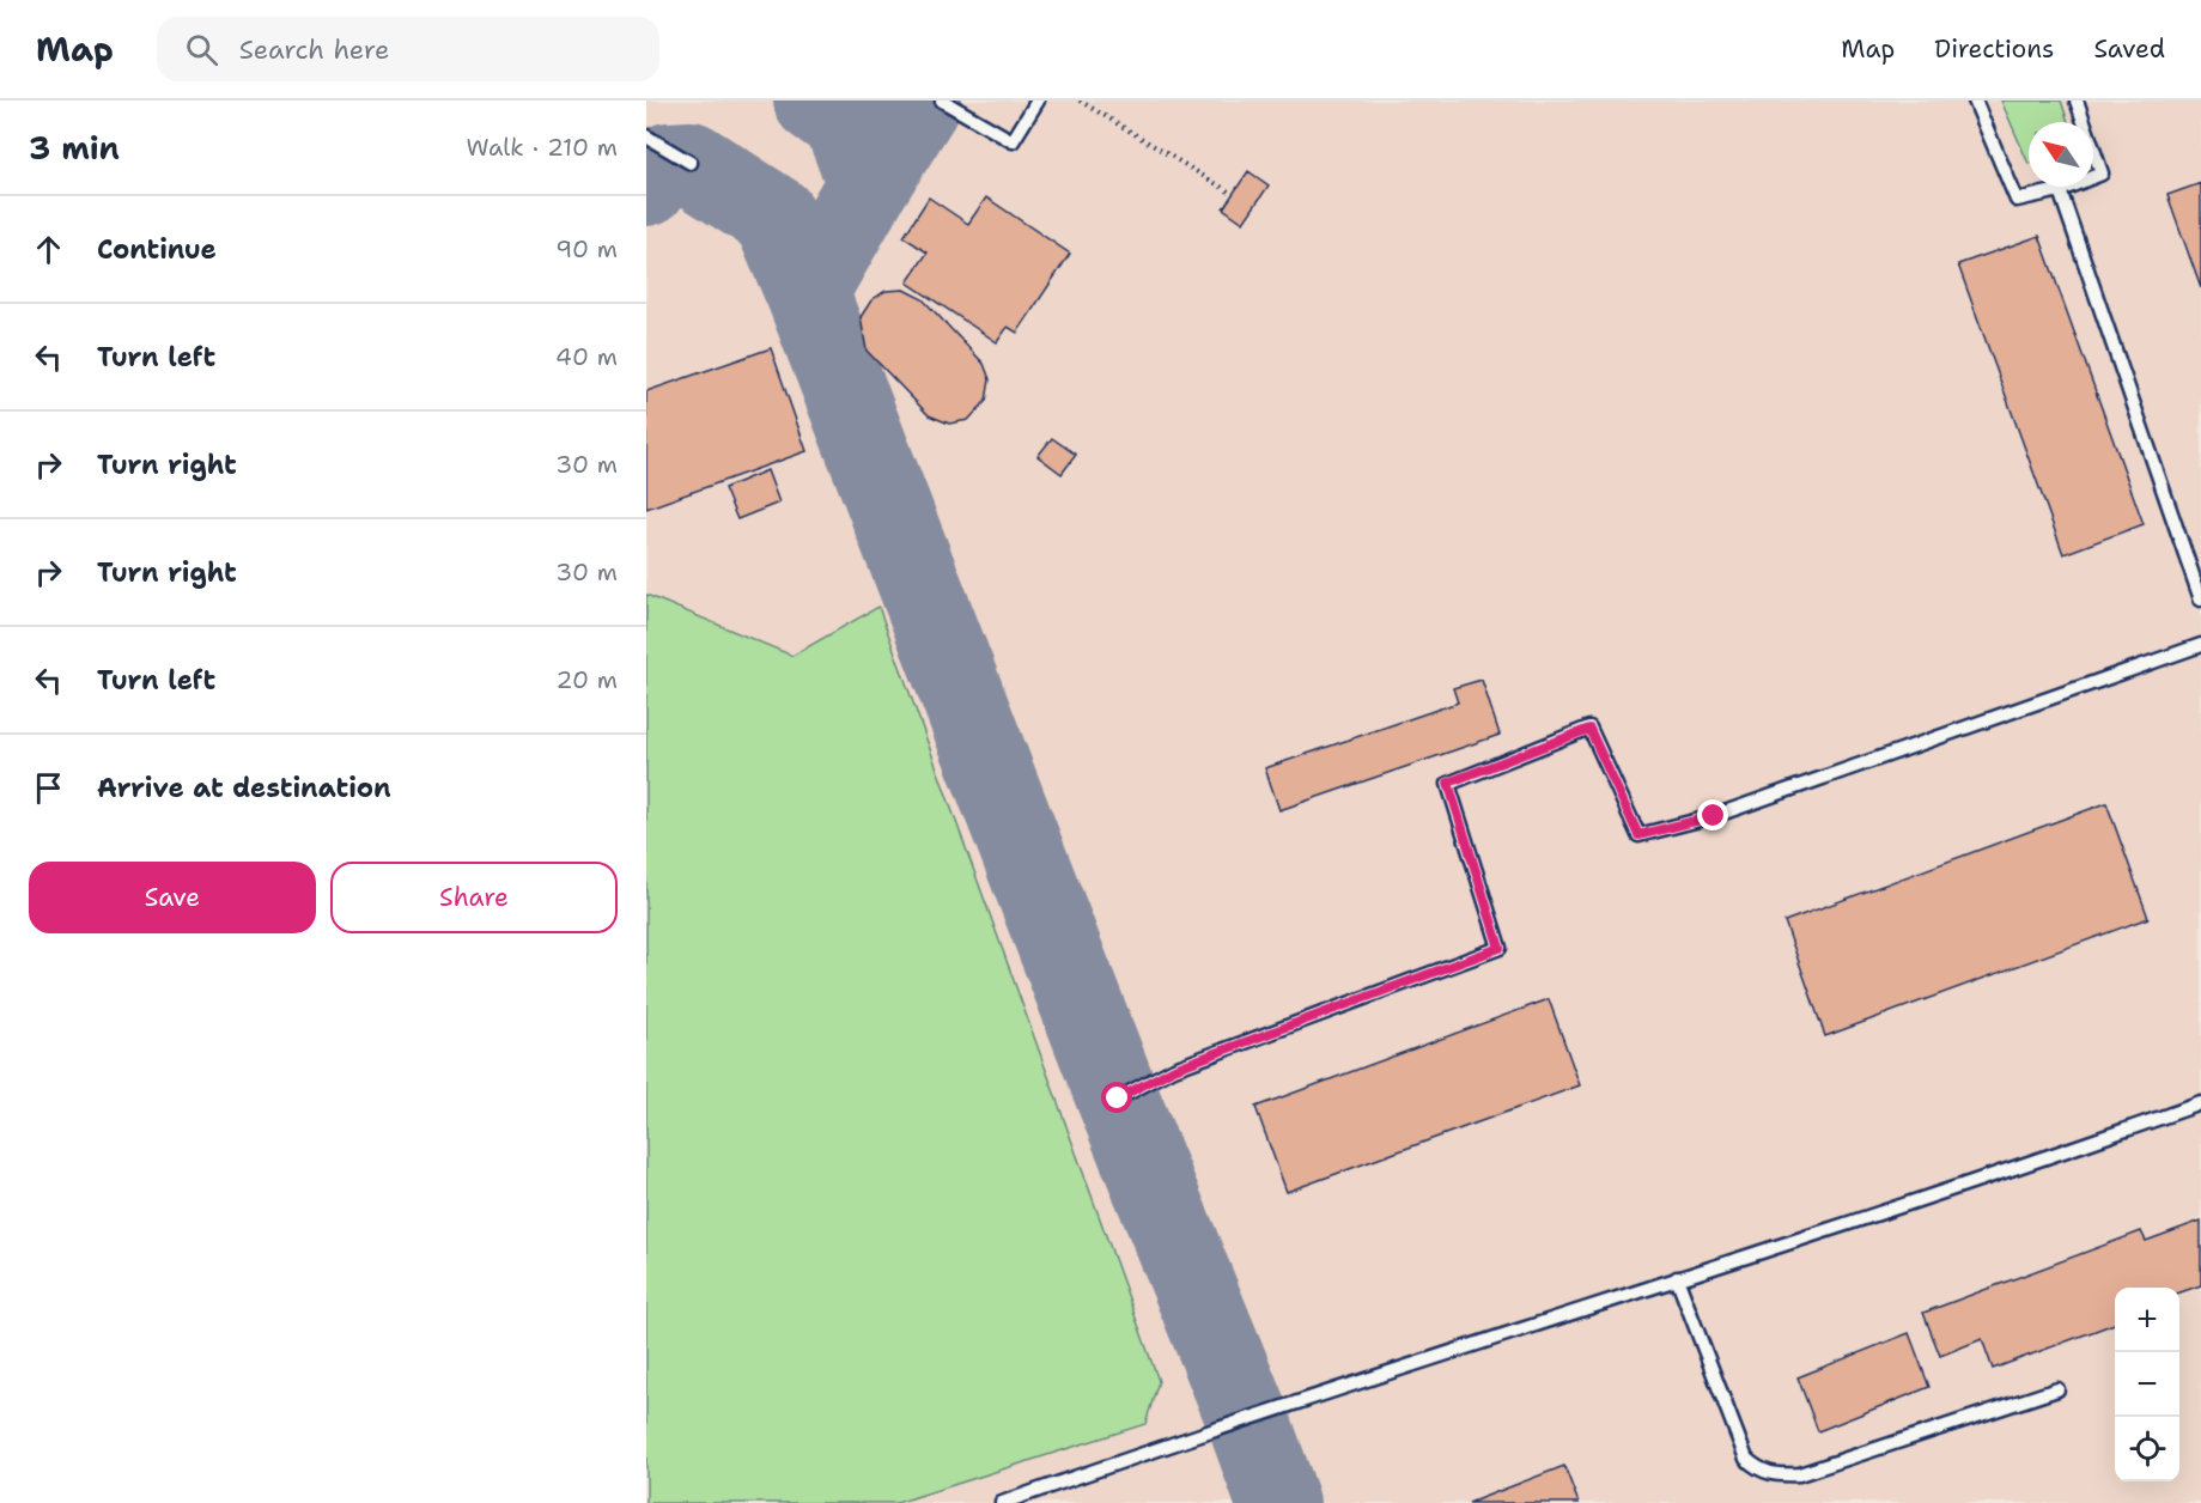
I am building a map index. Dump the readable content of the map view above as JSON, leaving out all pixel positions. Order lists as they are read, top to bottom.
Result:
{
  "north": "top left",
  "page": {
    "header": "Map",
    "search": "Search here",
    "nav": ["Map", "Directions", "Saved"],
    "heading": ["3 min", "Walk · 210 m"],
    "list": [
      ["Continue", "90 m"],
      ["Turn left", "40 m"],
      ["Turn right", "30 m"],
      ["Turn right", "30 m"],
      ["Turn left", "20 m"],
      "Arrive at destination"
    ],
    "buttons": ["Save", "Share"],
    "map_buttons": ["+", "−"]
  }
}
